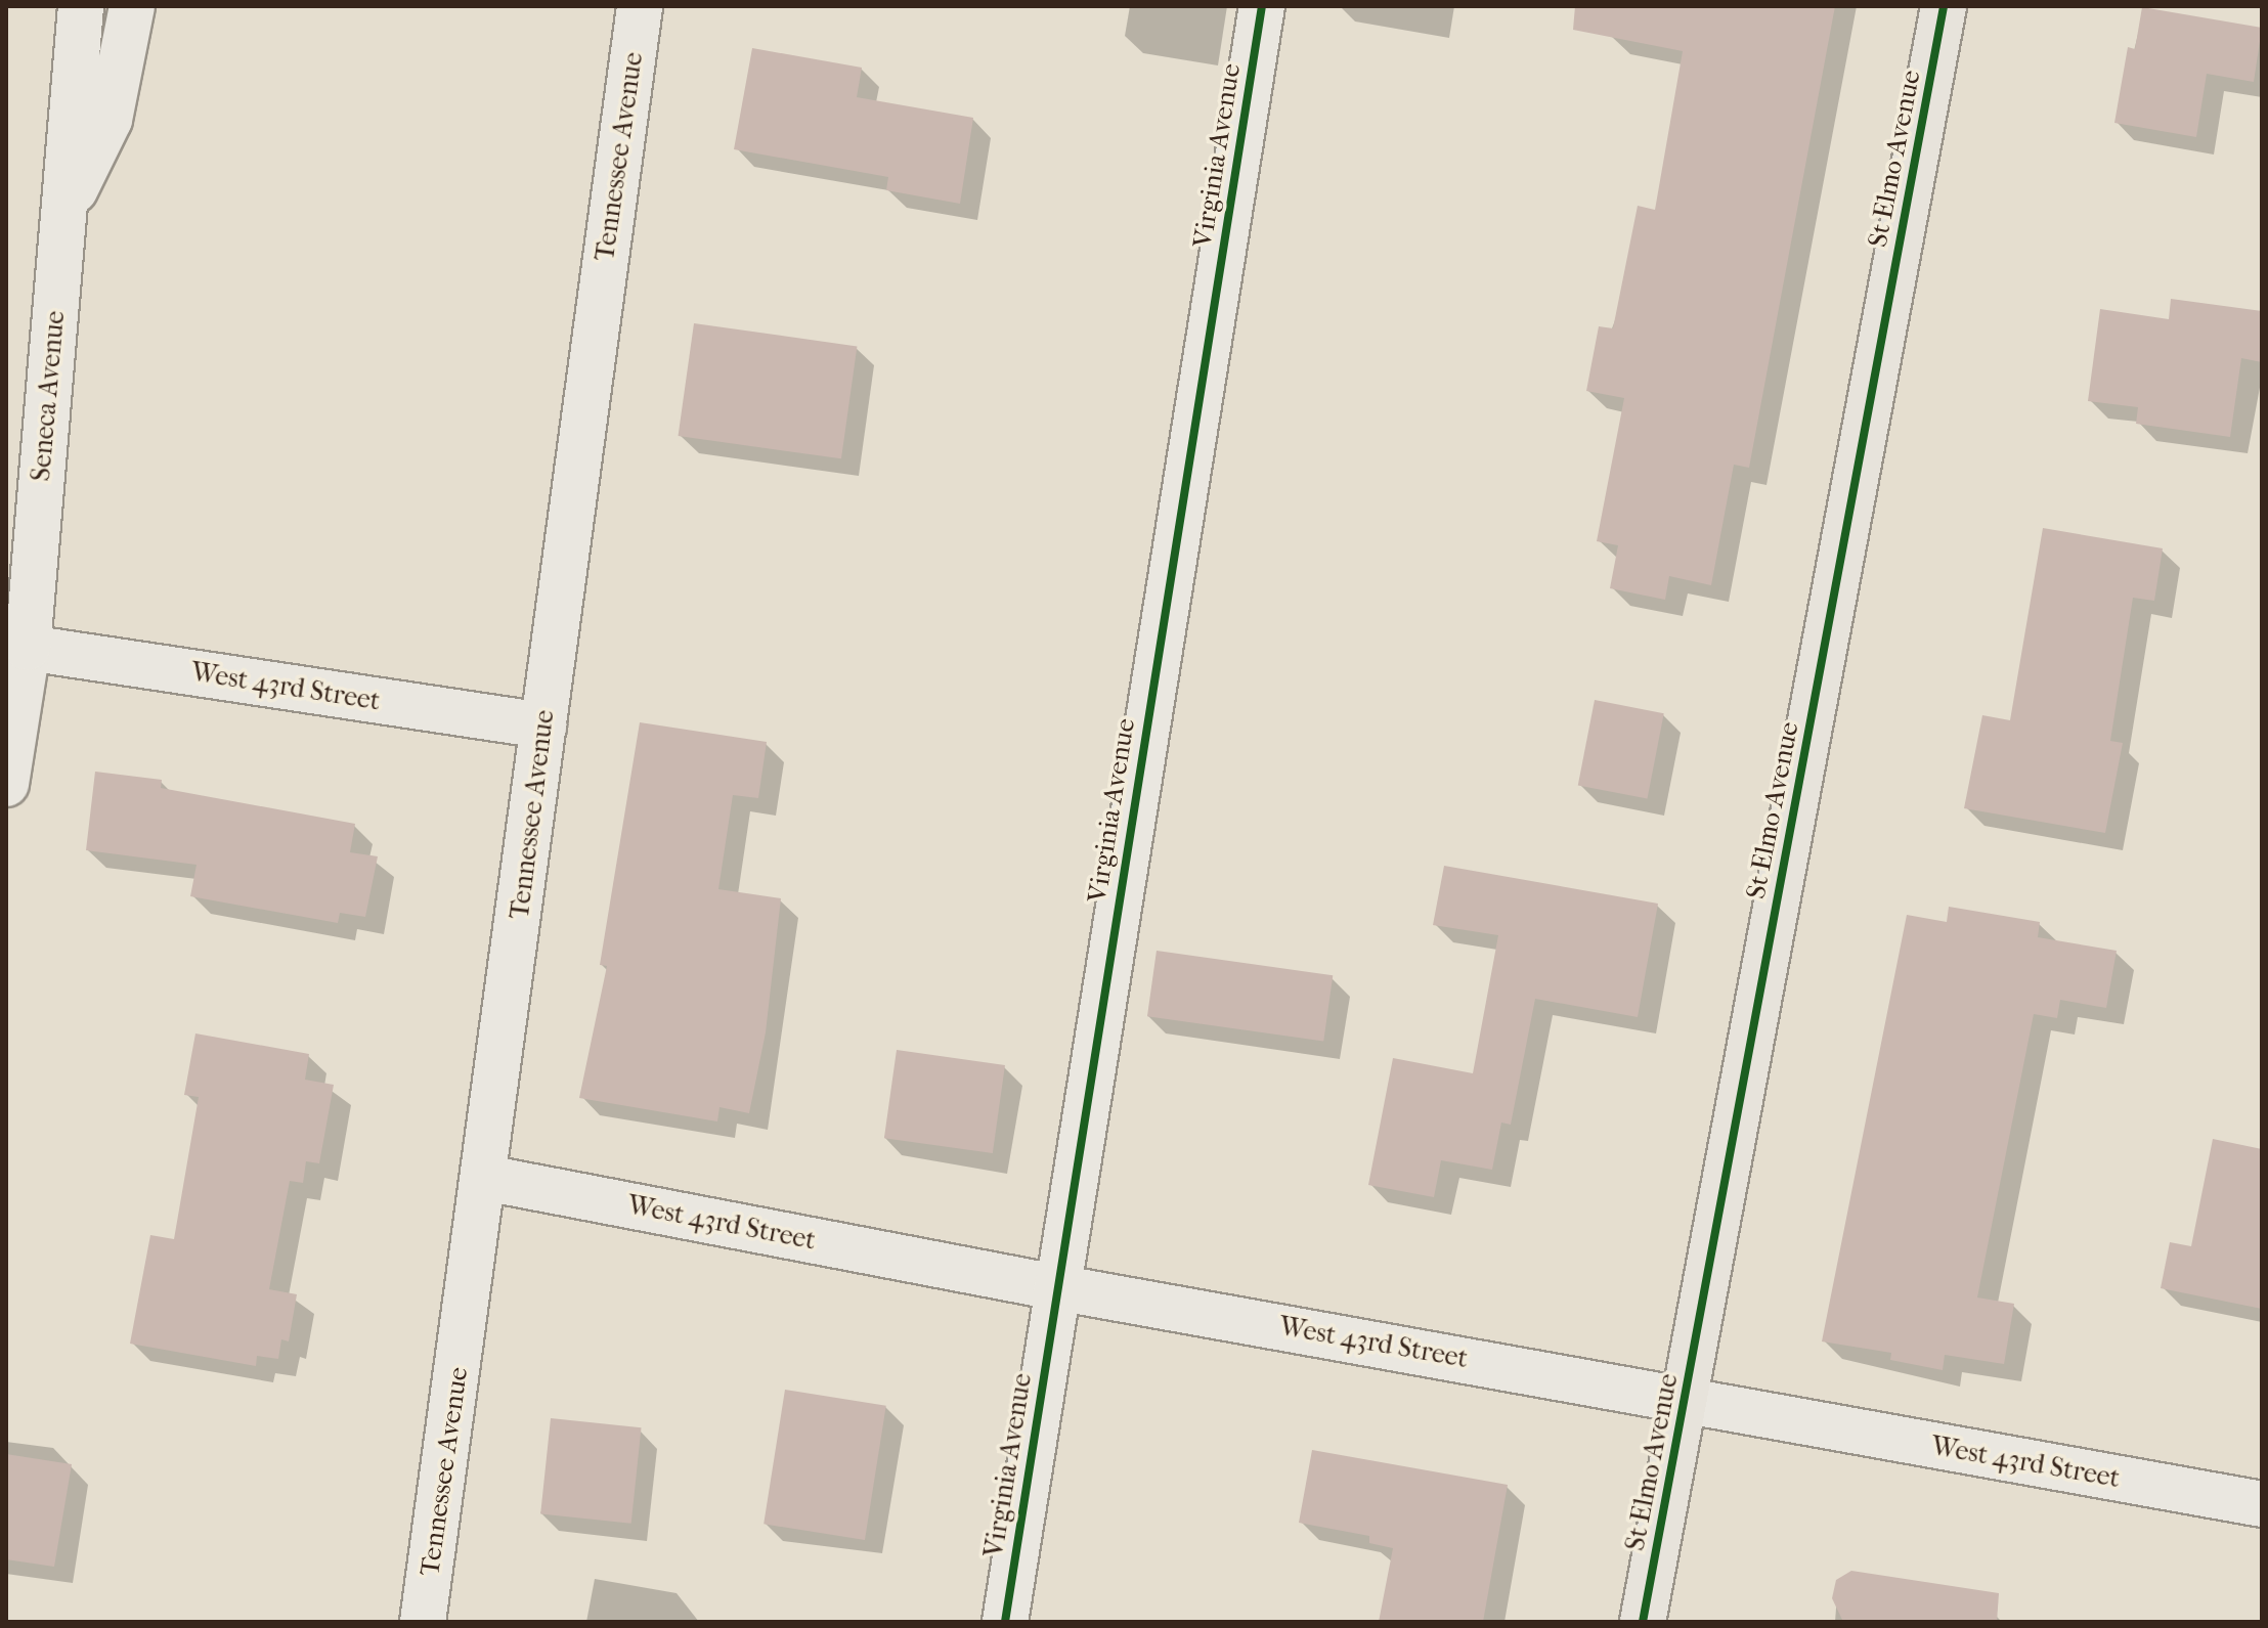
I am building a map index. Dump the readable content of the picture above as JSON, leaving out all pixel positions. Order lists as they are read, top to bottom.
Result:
{
  "streets": {
    "main road": ["St Elmo Avenue"],
    "street": [
      "Virginia Avenue",
      "Tennessee Avenue",
      "Seneca Avenue",
      "West 43rd Street"
    ]
  },
  "crossings": [
    ["Virginia Avenue", "West 43rd Street"],
    ["Tennessee Avenue", "West 43rd Street"],
    ["St Elmo Avenue", "West 43rd Street"],
    ["Seneca Avenue", "West 43rd Street"]
  ]
}
